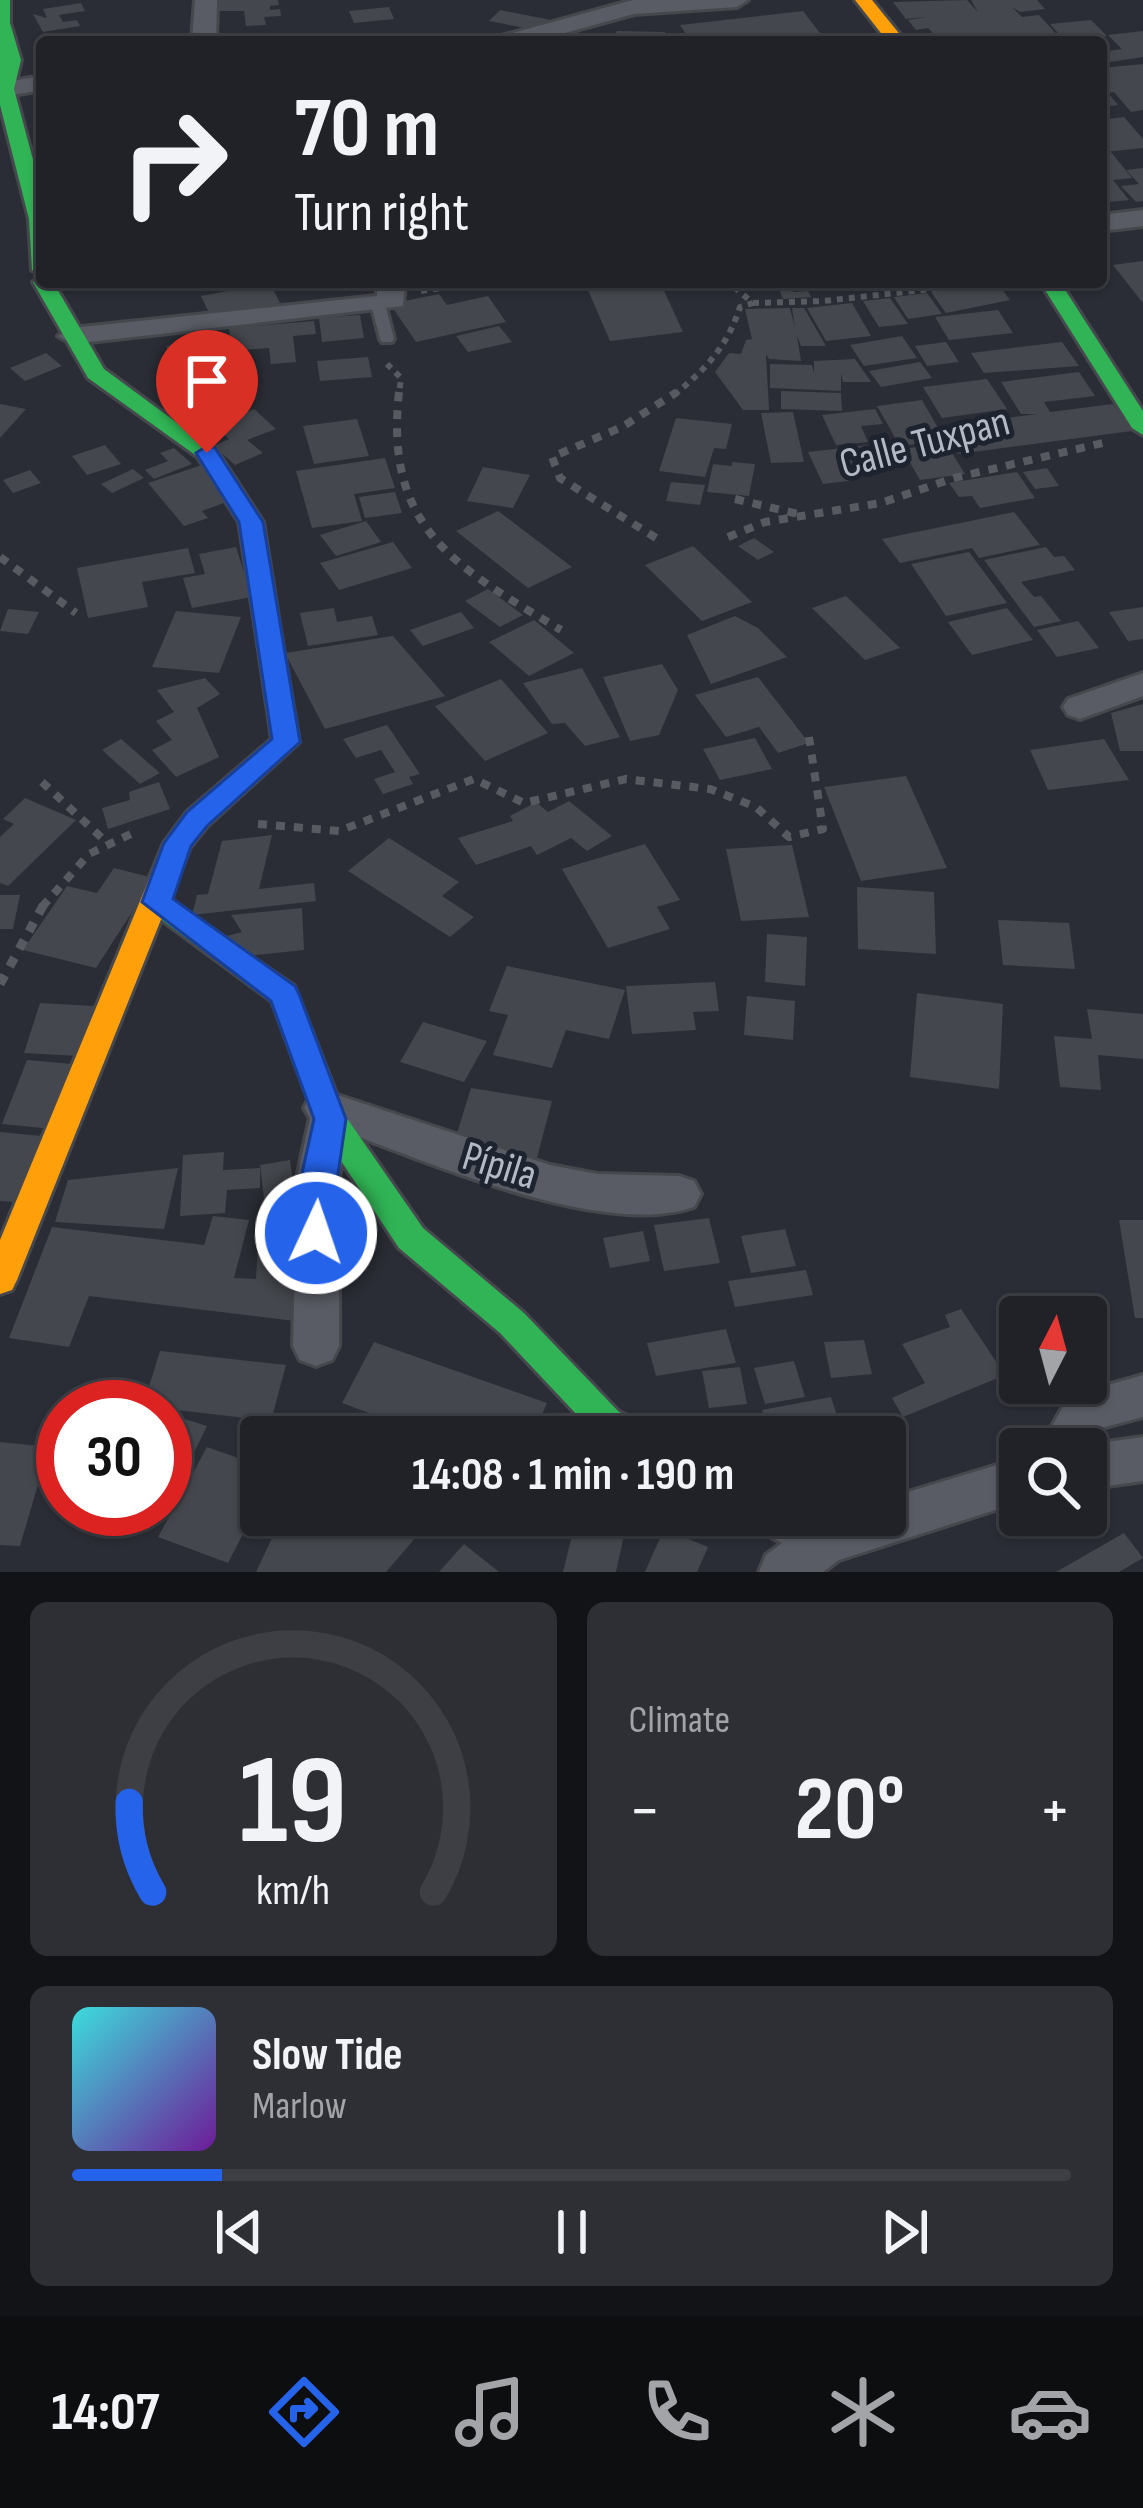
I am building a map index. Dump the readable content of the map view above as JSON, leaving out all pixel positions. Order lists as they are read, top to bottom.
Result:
{
  "streets": {
    "street": ["Pípila"],
    "path": ["Calle Tuxpan"]
  },
  "north": "top",
  "page": {
    "turn": ["70 m", "Turn right"],
    "limit": "30",
    "trip": "14:08 · 1 min · 190 m",
    "tile": "Climate",
    "heat": ["−", "20°", "+"],
    "song": ["Slow Tide", "Marlow"],
    "tabs": "14:07",
    "gauge": ["19", "km/h"]
  }
}
